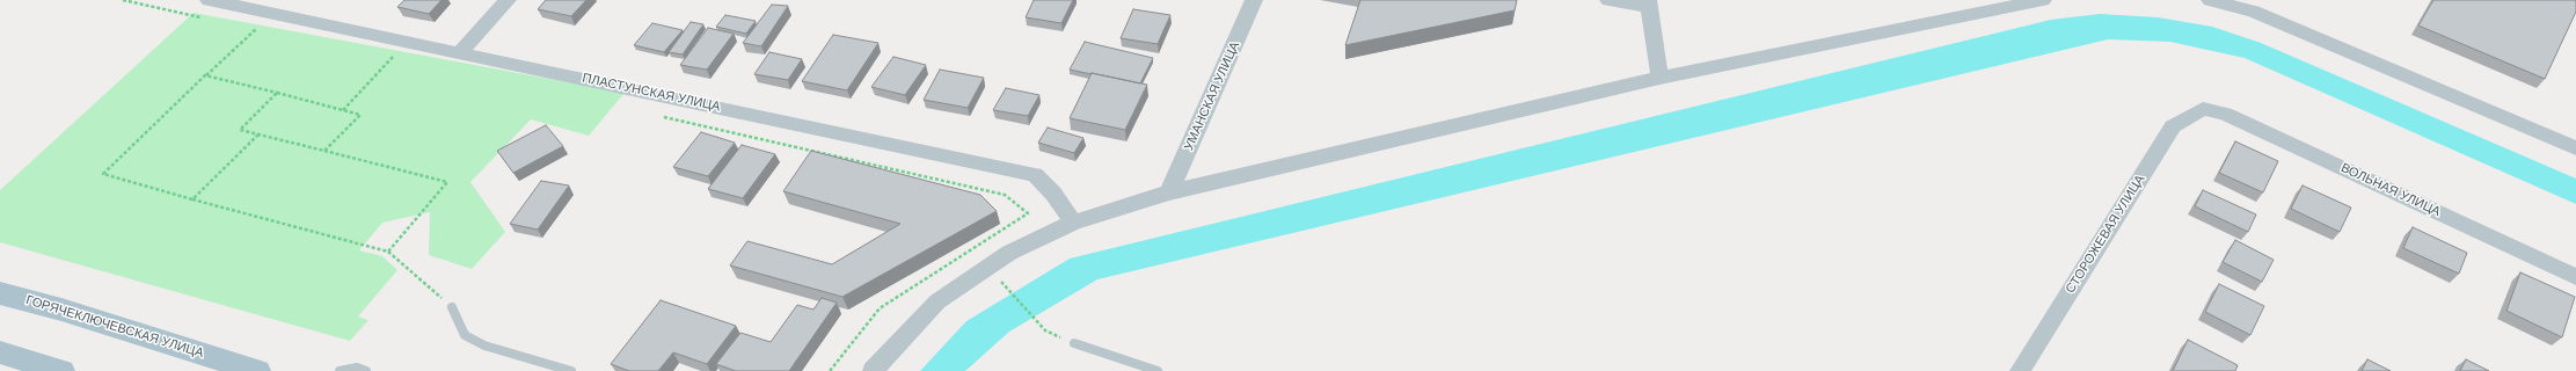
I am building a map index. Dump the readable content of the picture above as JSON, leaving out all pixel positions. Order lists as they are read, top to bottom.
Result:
{
  "streets": {
    "main road": ["ГОРЯЧЕКЛЮЧЕВСКАЯ УЛИЦА"],
    "street": [
      "ПЛАСТУНСКАЯ УЛИЦА",
      "УМАНСКАЯ УЛИЦА",
      "ВОЛЬНАЯ УЛИЦА",
      "СТОРОЖЕВАЯ УЛИЦА"
    ]
  },
  "crossings": [
    ["ВОЛЬНАЯ УЛИЦА", "СТОРОЖЕВАЯ УЛИЦА"]
  ]
}
